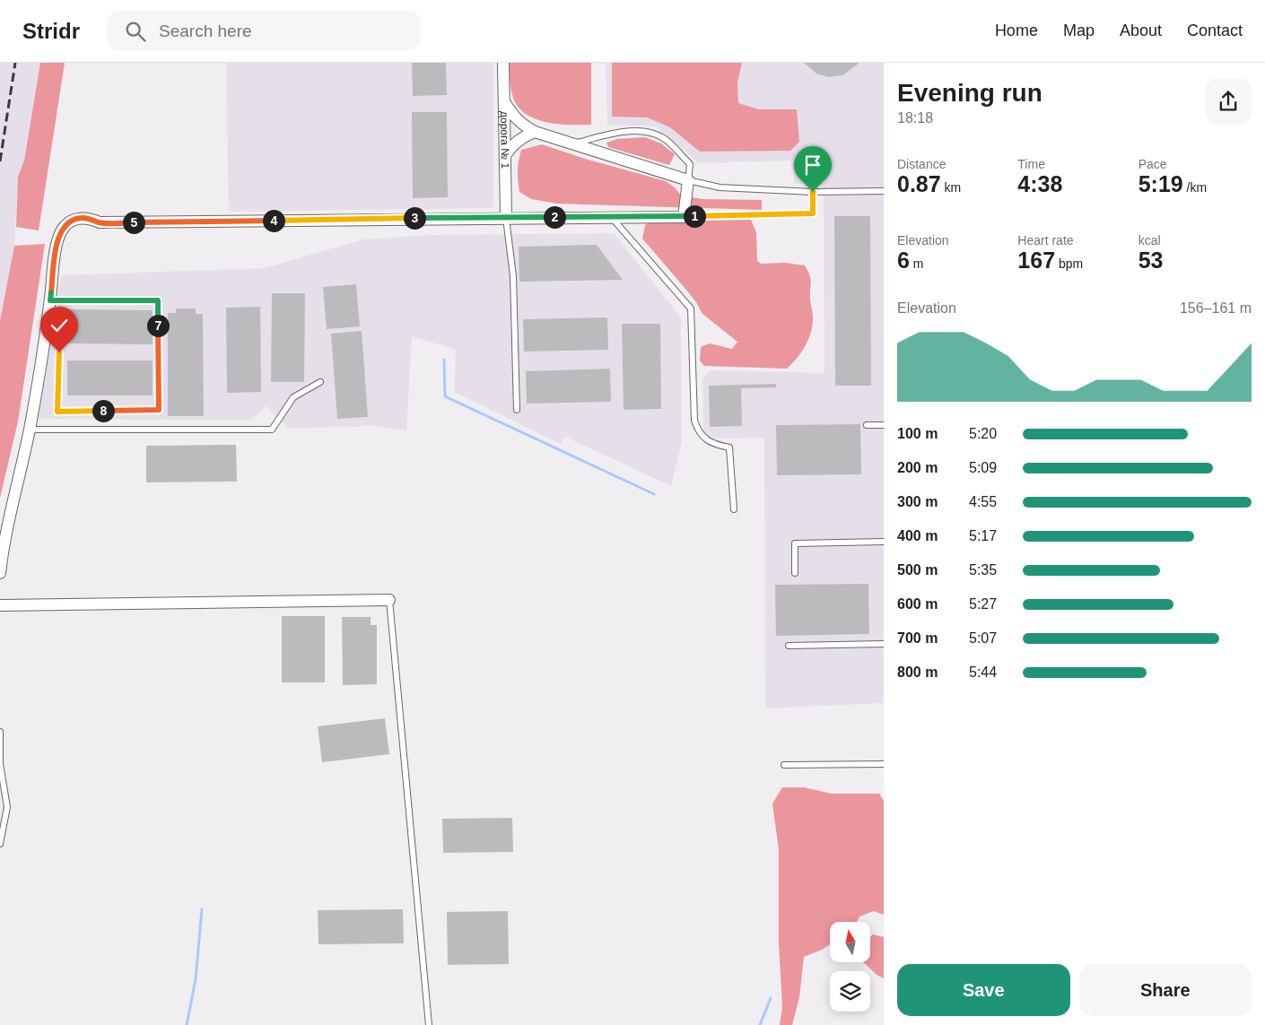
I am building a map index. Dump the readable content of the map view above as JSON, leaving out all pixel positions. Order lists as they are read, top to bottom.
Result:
{
  "streets": {
    "street": ["дорога № 1"]
  },
  "north": "top",
  "page": {
    "header": "Stridr",
    "search": "Search here",
    "nav": [
      "Home",
      "Map",
      "About",
      "Contact"
    ],
    "heading": ["Evening run", "18:18"],
    "stats": [
      ["Distance", "0.87 km"],
      ["Time", "4:38"],
      ["Pace", "5:19 /km"],
      ["Elevation", "6 m"],
      ["Heart rate", "167 bpm"],
      ["kcal", "53"]
    ],
    "pins": [
      "1",
      "2",
      "3",
      "4",
      "5",
      "7",
      "8"
    ],
    "chart": ["Elevation", "156–161 m"],
    "list": [
      {
        "name": "100 m",
        "note": "5:20"
      },
      {
        "name": "200 m",
        "note": "5:09"
      },
      {
        "name": "300 m",
        "note": "4:55"
      },
      {
        "name": "400 m",
        "note": "5:17"
      },
      {
        "name": "500 m",
        "note": "5:35"
      },
      {
        "name": "600 m",
        "note": "5:27"
      },
      {
        "name": "700 m",
        "note": "5:07"
      },
      {
        "name": "800 m",
        "note": "5:44"
      }
    ],
    "buttons": ["Save", "Share"]
  }
}
